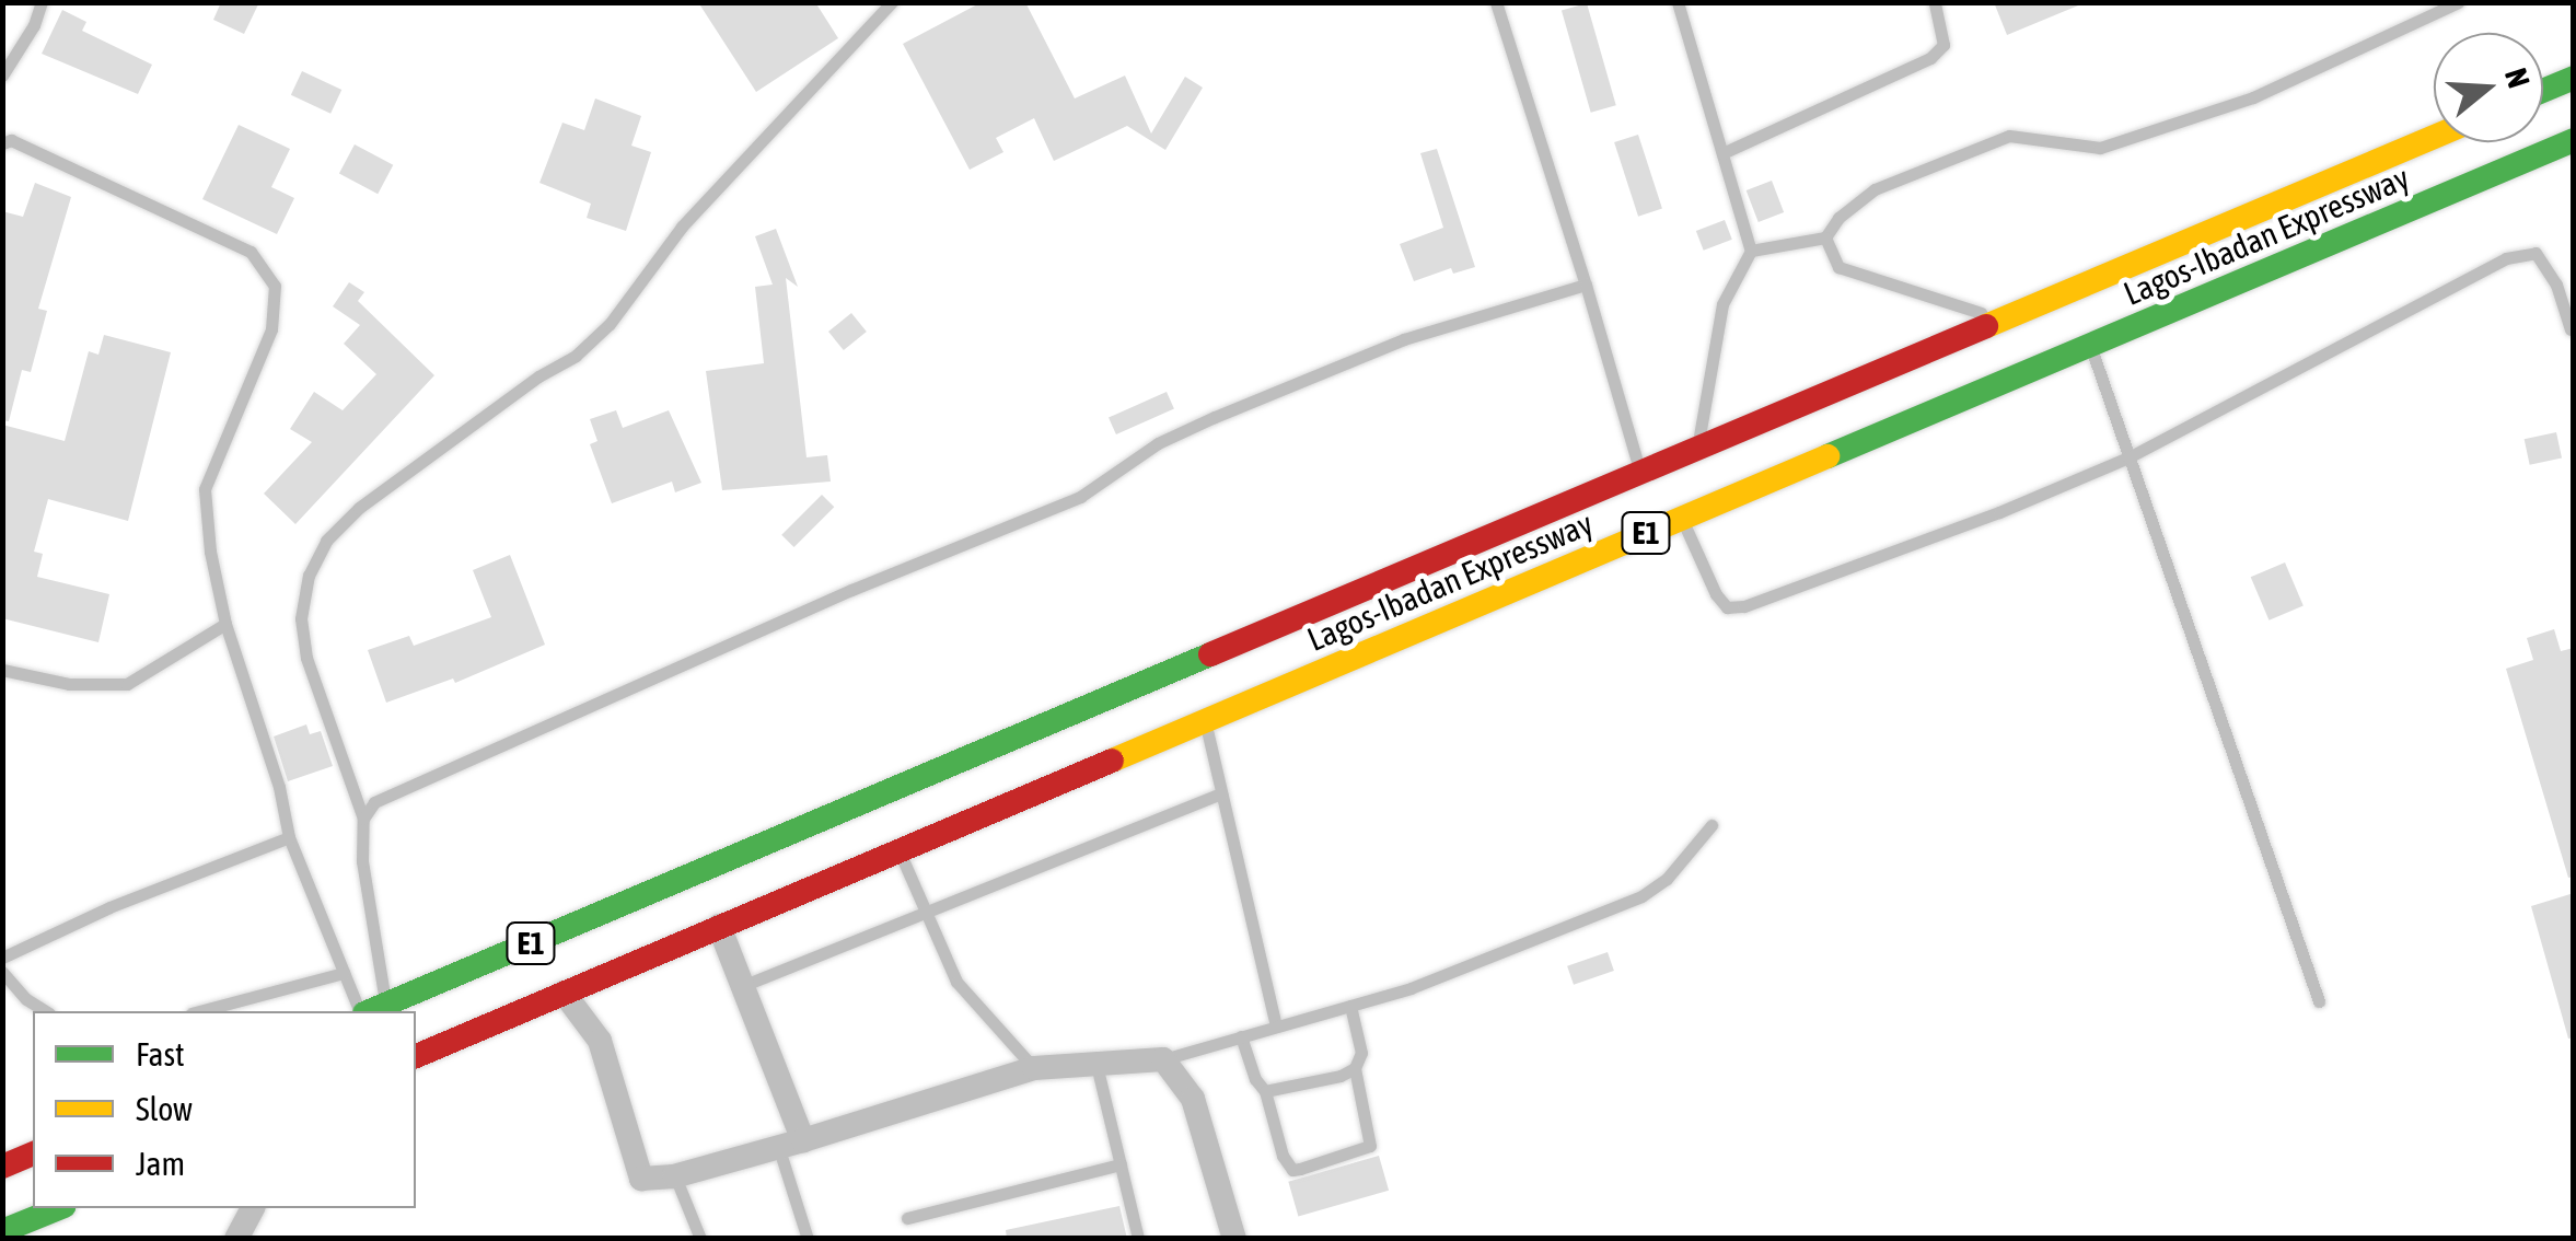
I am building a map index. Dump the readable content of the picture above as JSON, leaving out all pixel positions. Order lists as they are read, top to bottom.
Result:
{
  "streets": {
    "highway": ["Lagos-Ibadan Expressway", "E1"]
  },
  "legend": ["Fast", "Slow", "Jam"],
  "north": "right"
}
